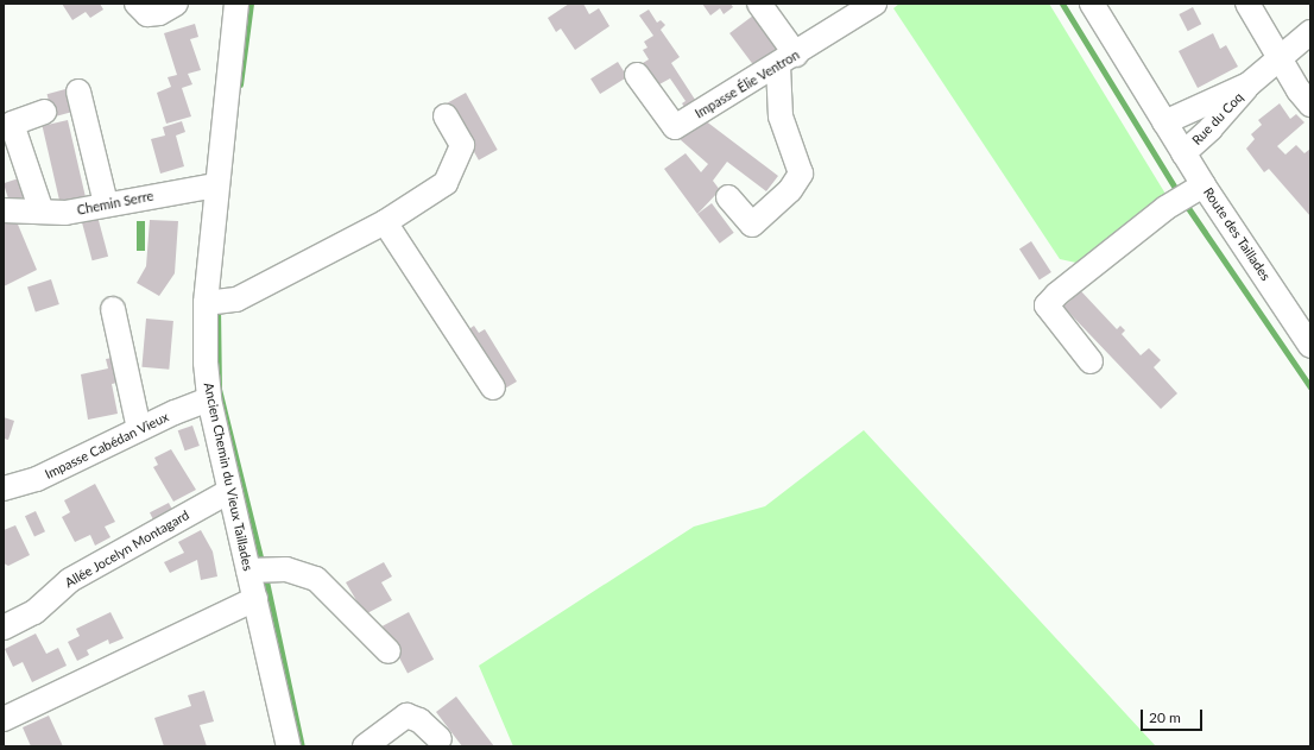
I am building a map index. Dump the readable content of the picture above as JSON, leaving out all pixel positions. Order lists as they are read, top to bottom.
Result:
{
  "streets": {
    "street": [
      "Impasse Élie Ventron",
      "Rue du Coq",
      "Chemin Serre",
      "Route des Taillades",
      "Impasse Cabédan Vieux",
      "Ancien Chemin du Vieux Taillades",
      "Allée Jocelyn Montagard"
    ]
  },
  "crossings": [
    ["Rue du Coq", "Route des Taillades"],
    ["Chemin Serre", "Ancien Chemin du Vieux Taillades"],
    ["Impasse Cabédan Vieux", "Ancien Chemin du Vieux Taillades"],
    ["Ancien Chemin du Vieux Taillades", "Allée Jocelyn Montagard"]
  ],
  "scale_bar": "20 m"
}
